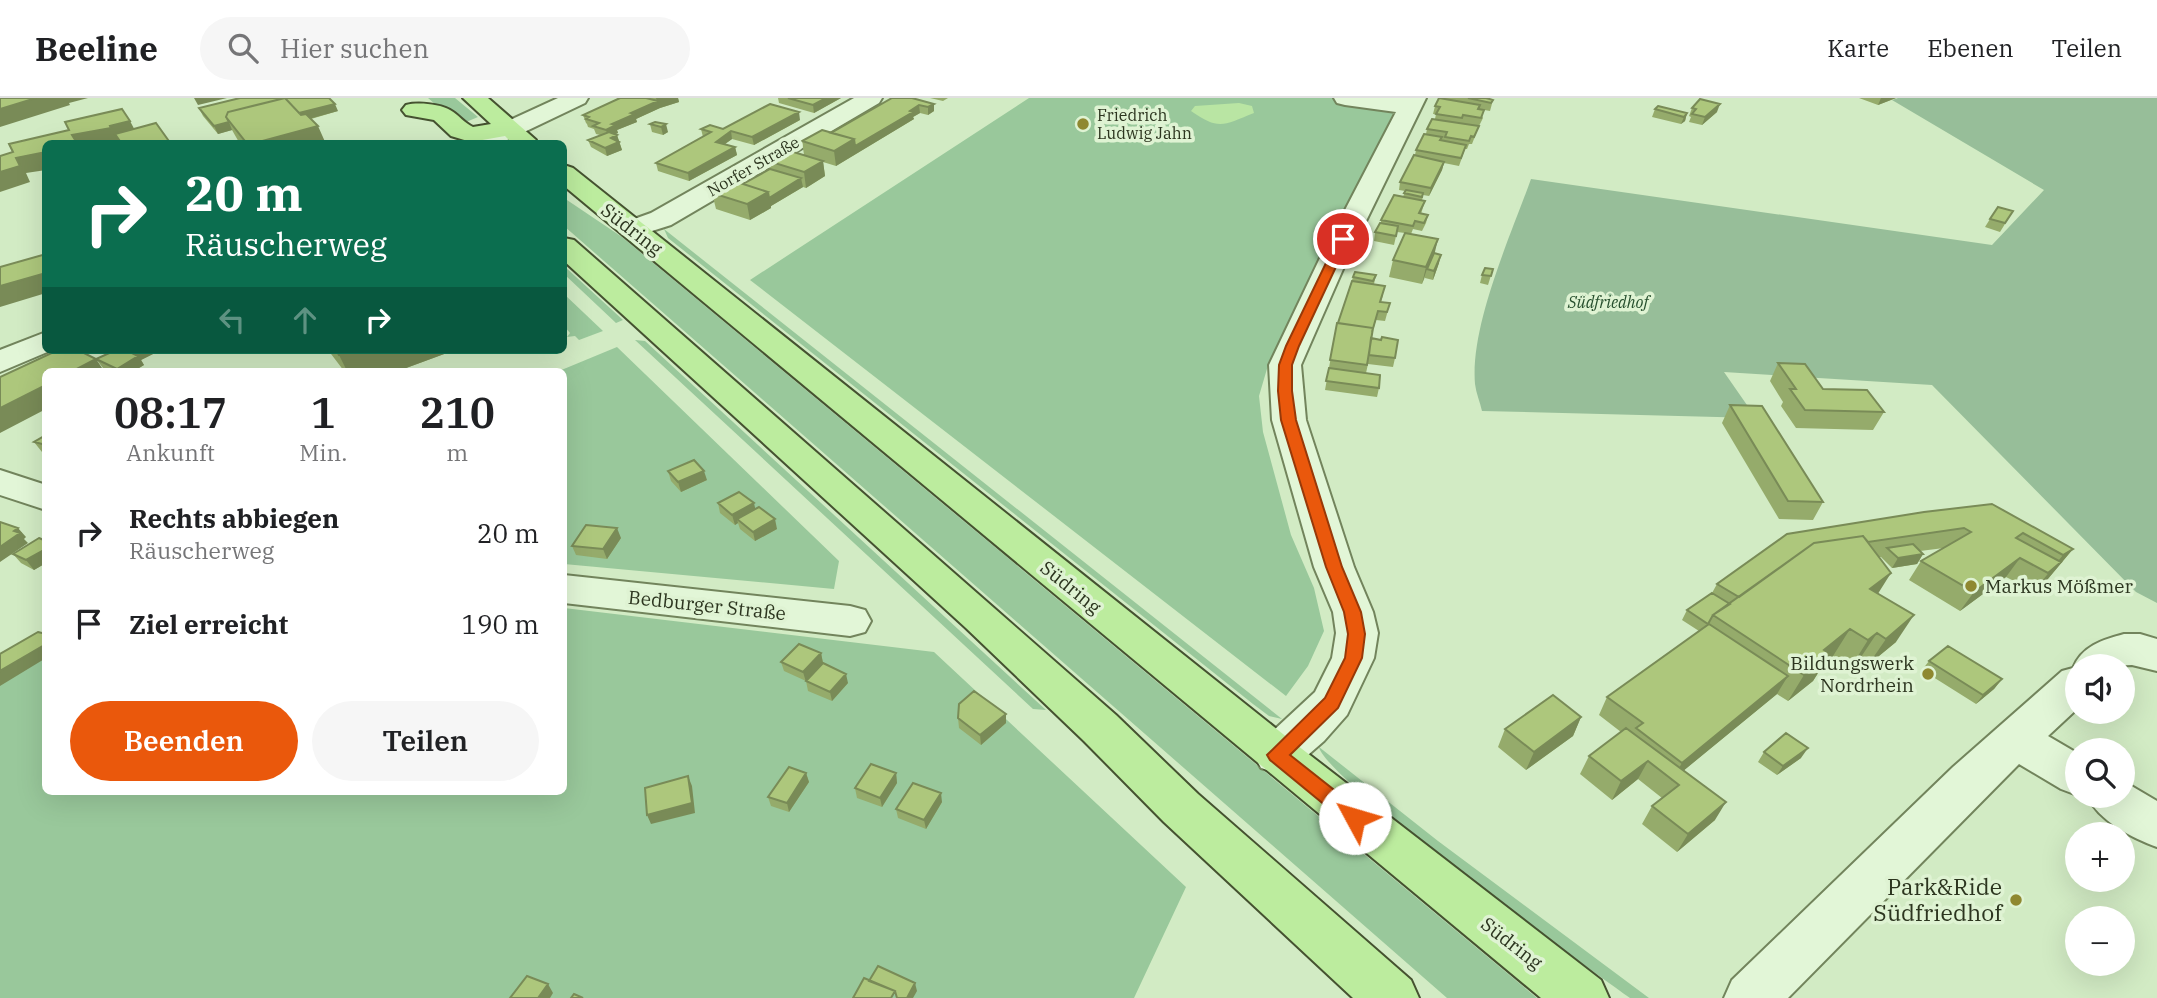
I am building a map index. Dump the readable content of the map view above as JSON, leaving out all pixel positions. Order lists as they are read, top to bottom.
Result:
{
  "streets": {
    "main road": ["Südring"],
    "street": ["Norfer Straße", "Bedburger Straße"]
  },
  "crossings": [
    ["Norfer Straße", "Südring"]
  ],
  "parks": ["Südfriedhof"],
  "places": [
    "Friedrich Ludwig Jahn",
    "Markus Mößmer",
    "Bildungswerk Nordrhein",
    "Park&Ride Südfriedhof"
  ],
  "page": {
    "header": "Beeline",
    "search": "Hier suchen",
    "nav": ["Karte", "Ebenen", "Teilen"],
    "turn": ["20 m", "Räuscherweg"],
    "eta": [
      "08:17",
      "Ankunft",
      "1",
      "Min.",
      "210",
      "m"
    ],
    "list": [
      {
        "name": "Rechts abbiegen",
        "note": "Räuscherweg",
        "value": "20 m"
      },
      {
        "name": "Ziel erreicht",
        "value": "190 m"
      }
    ],
    "map_buttons": ["+", "−"],
    "buttons": ["Beenden", "Teilen"]
  }
}
